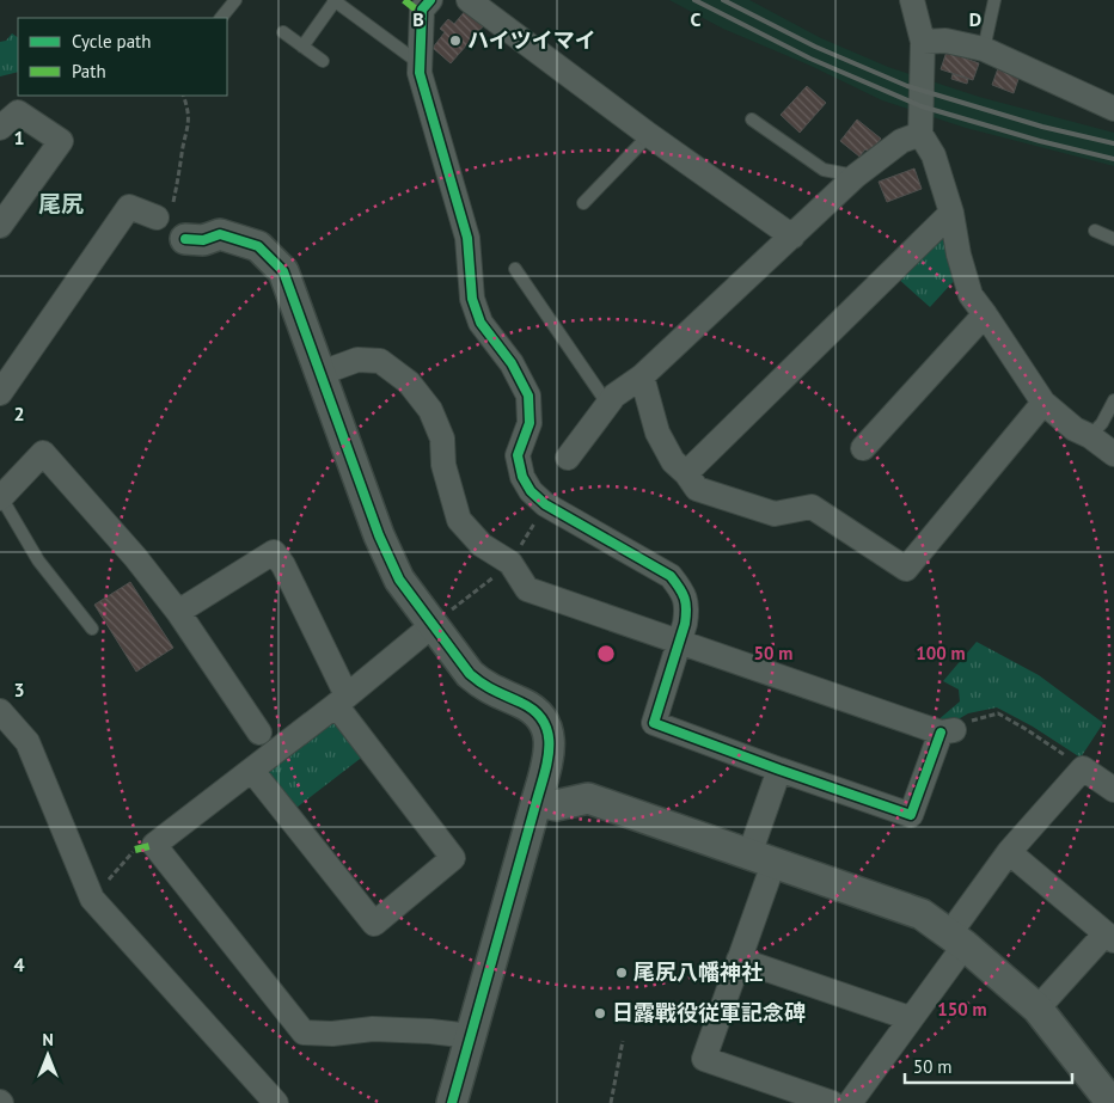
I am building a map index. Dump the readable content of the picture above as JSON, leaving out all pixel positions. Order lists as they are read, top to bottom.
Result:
{
  "districts": ["尾尻"],
  "places": ["ハイツイマイ", "尾尻八幡神社", "日露戰役従軍記念碑"],
  "legend": ["Cycle path", "Path"],
  "scale_bar": "50 m",
  "north": "top",
  "grid": {
    "columns": ["B", "C", "D"],
    "rows": [
      "1",
      "2",
      "3",
      "4"
    ]
  },
  "rings": ["50 m", "100 m", "150 m"]
}
